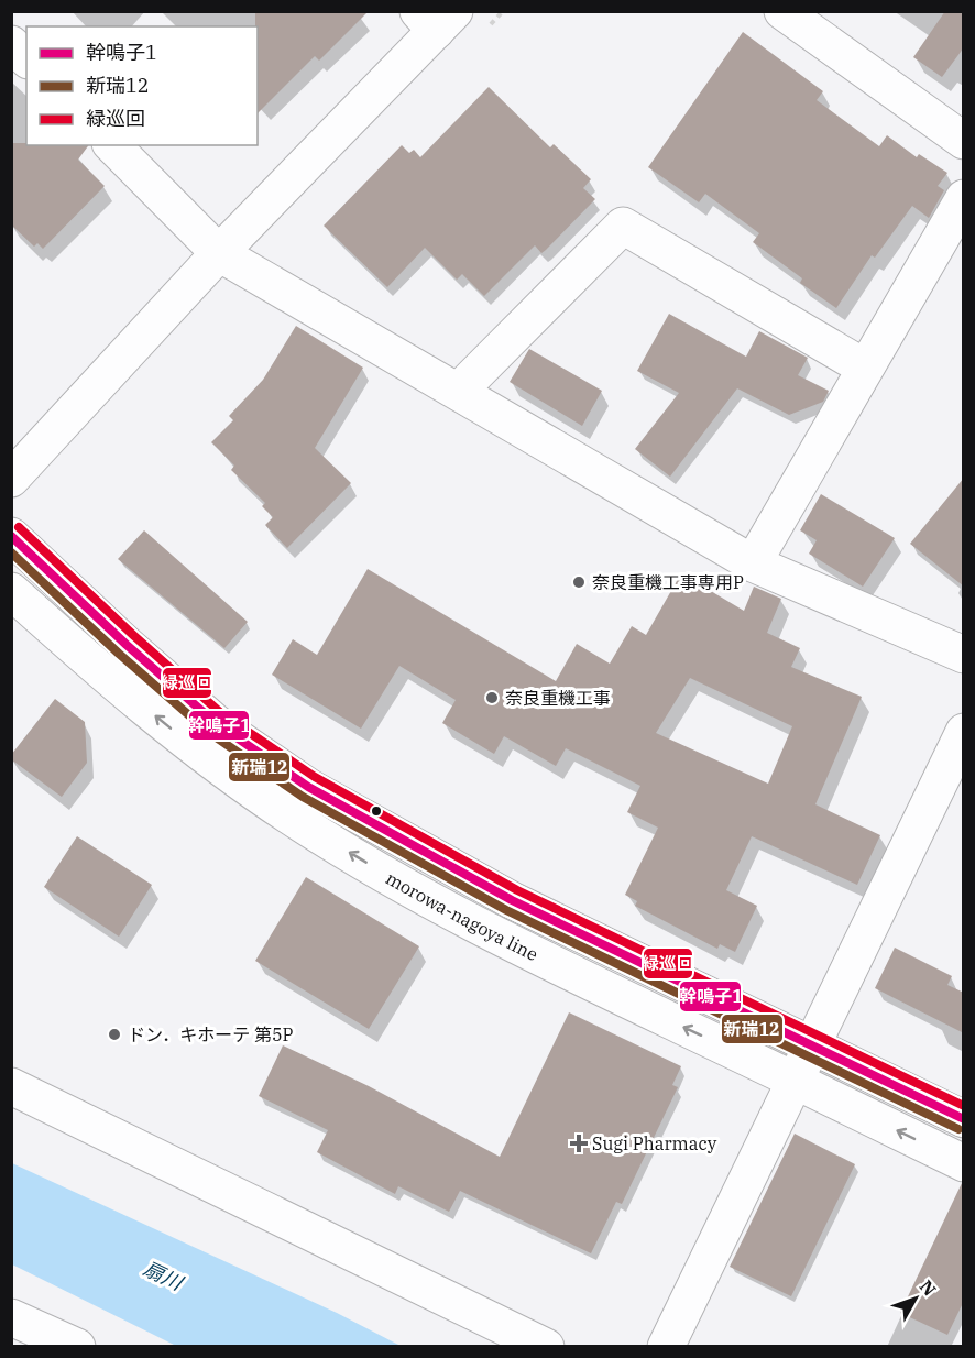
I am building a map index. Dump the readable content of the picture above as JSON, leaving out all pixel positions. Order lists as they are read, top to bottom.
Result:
{
  "streets": {
    "street": ["morowa-nagoya line"]
  },
  "water": ["扇川"],
  "places": {
    "other": ["奈良重機工事専用P", "奈良重機工事", "ドン．キホーテ 第5P"],
    "health": ["Sugi Pharmacy"]
  },
  "lines": ["transit line 緑巡回", "transit line 幹鳴子1", "transit line 新瑞12"],
  "legend": ["幹鳴子1", "新瑞12", "緑巡回"],
  "north": "top right"
}
